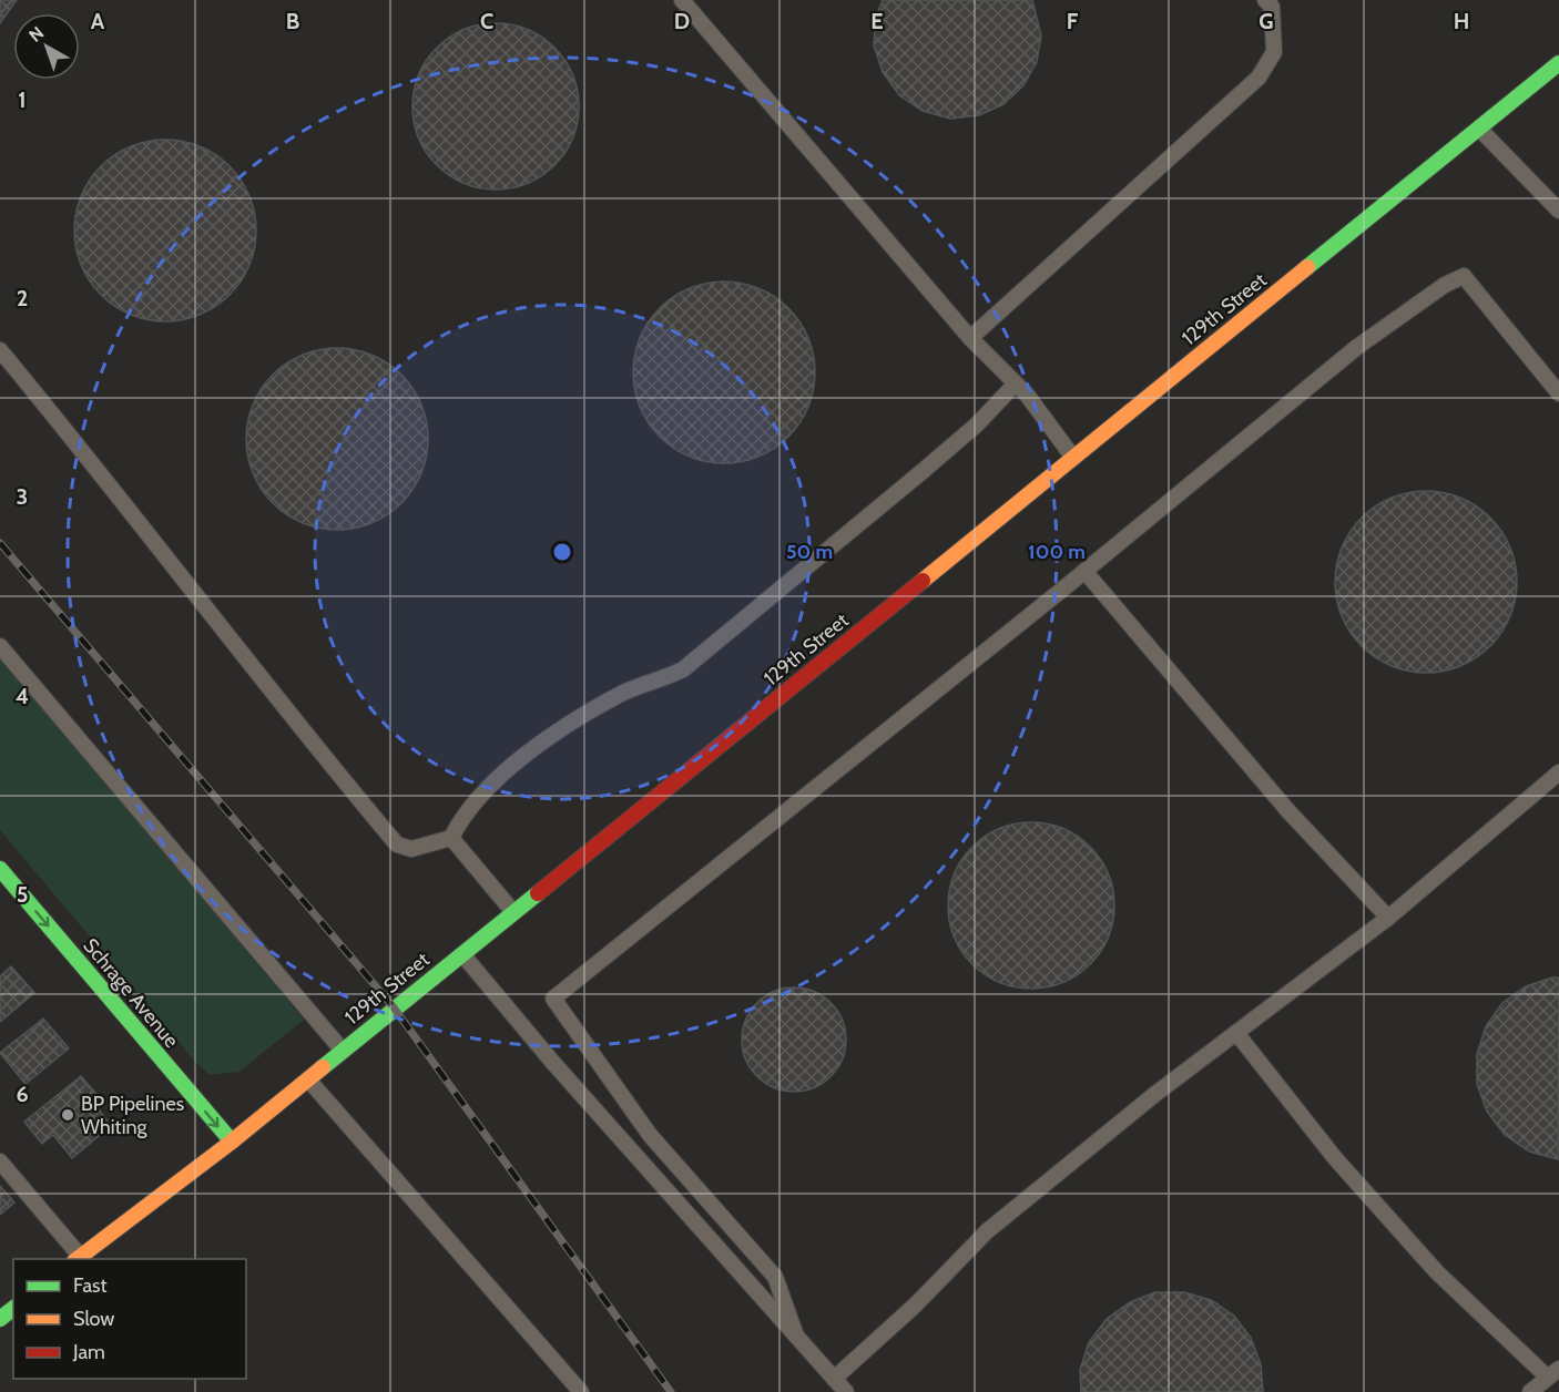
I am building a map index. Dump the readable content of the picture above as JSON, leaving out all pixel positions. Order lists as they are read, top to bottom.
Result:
{
  "streets": {
    "main road": ["129th Street", "Schrage Avenue"]
  },
  "crossings": [
    ["129th Street", "Schrage Avenue"]
  ],
  "one_way": ["Schrage Avenue"],
  "places": ["BP Pipelines Whiting"],
  "legend": ["Fast", "Slow", "Jam"],
  "north": "top left",
  "grid": {
    "columns": [
      "A",
      "B",
      "C",
      "D",
      "E",
      "F",
      "G",
      "H"
    ],
    "rows": [
      "1",
      "2",
      "3",
      "4",
      "5",
      "6"
    ]
  },
  "rings": ["50 m", "100 m"]
}
